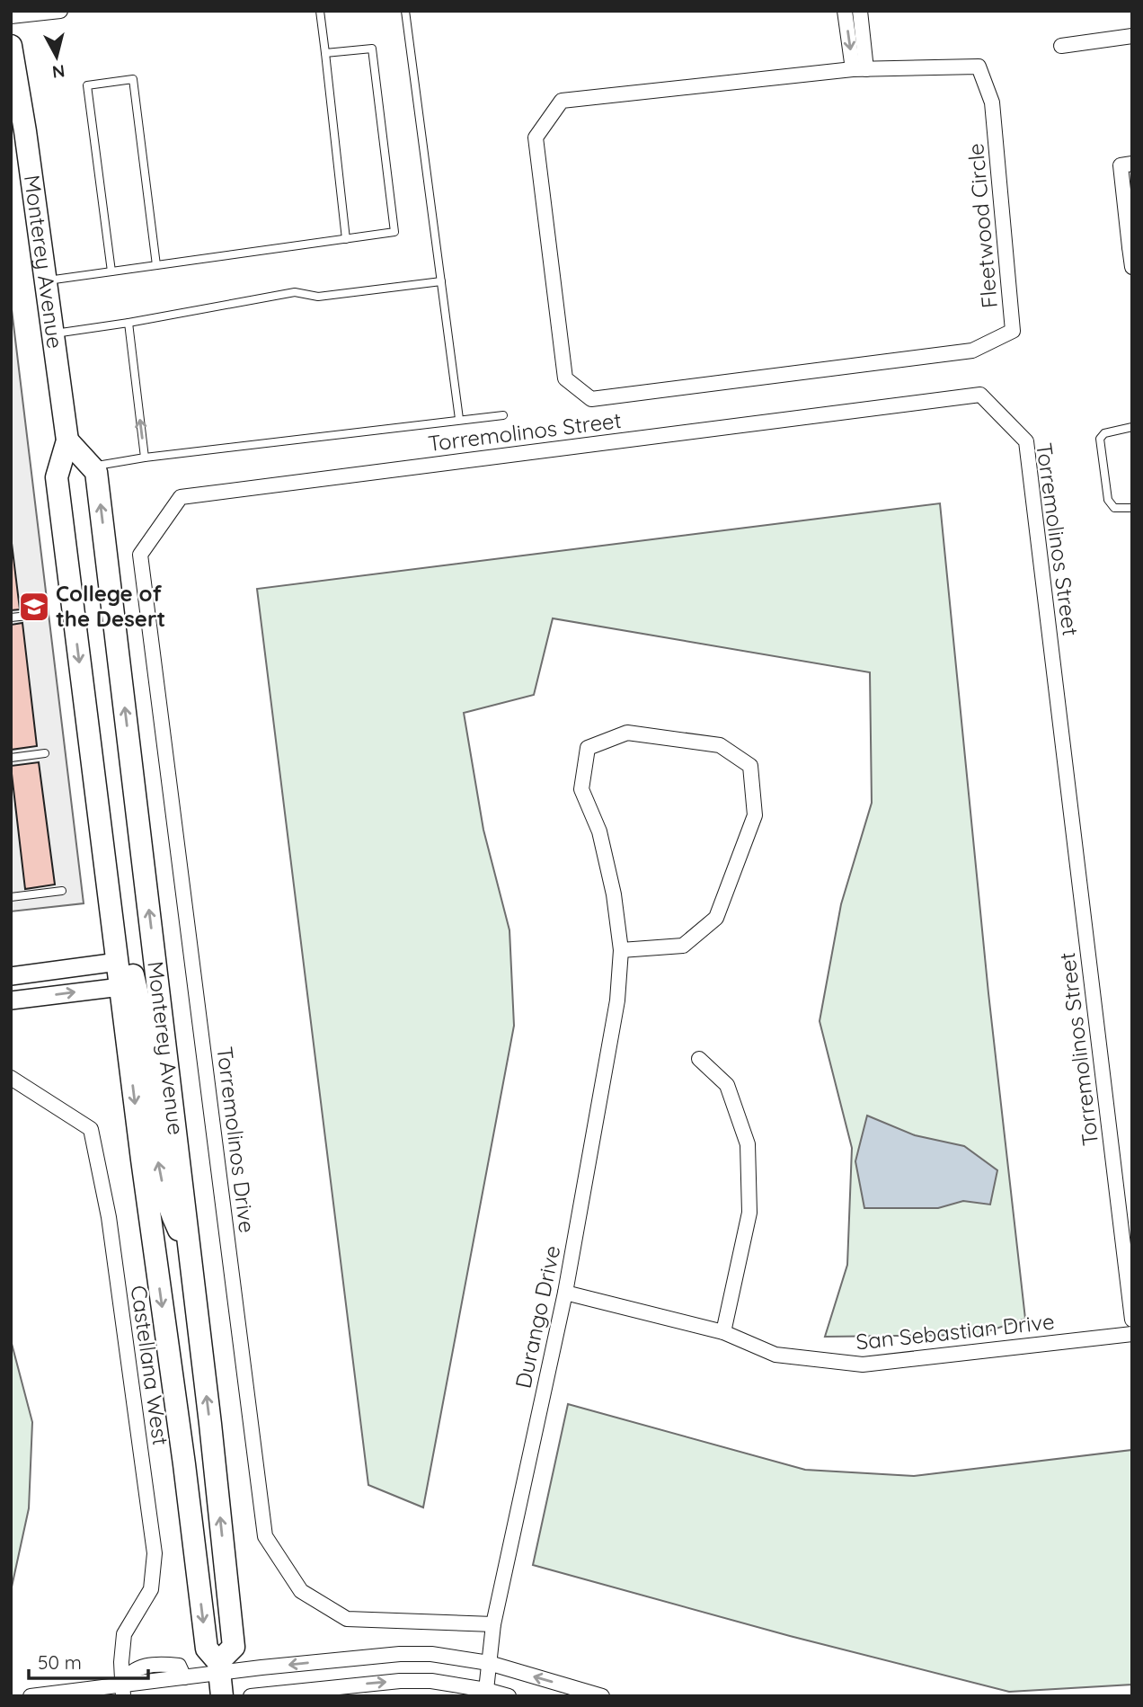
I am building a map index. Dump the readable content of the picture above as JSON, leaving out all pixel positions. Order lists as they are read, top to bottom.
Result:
{
  "streets": {
    "main road": ["Monterey Avenue"],
    "street": [
      "Fleetwood Circle",
      "Torremolinos Street",
      "Torremolinos Drive",
      "Durango Drive",
      "San Sebastian Drive",
      "Castellana West"
    ]
  },
  "crossings": [
    ["Torremolinos Street", "Torremolinos Drive"],
    ["Torremolinos Drive", "Durango Drive"],
    ["Durango Drive", "San Sebastian Drive"]
  ],
  "places": {
    "school or university": ["College of the Desert"]
  },
  "scale_bar": "50 m",
  "north": "bottom"
}
